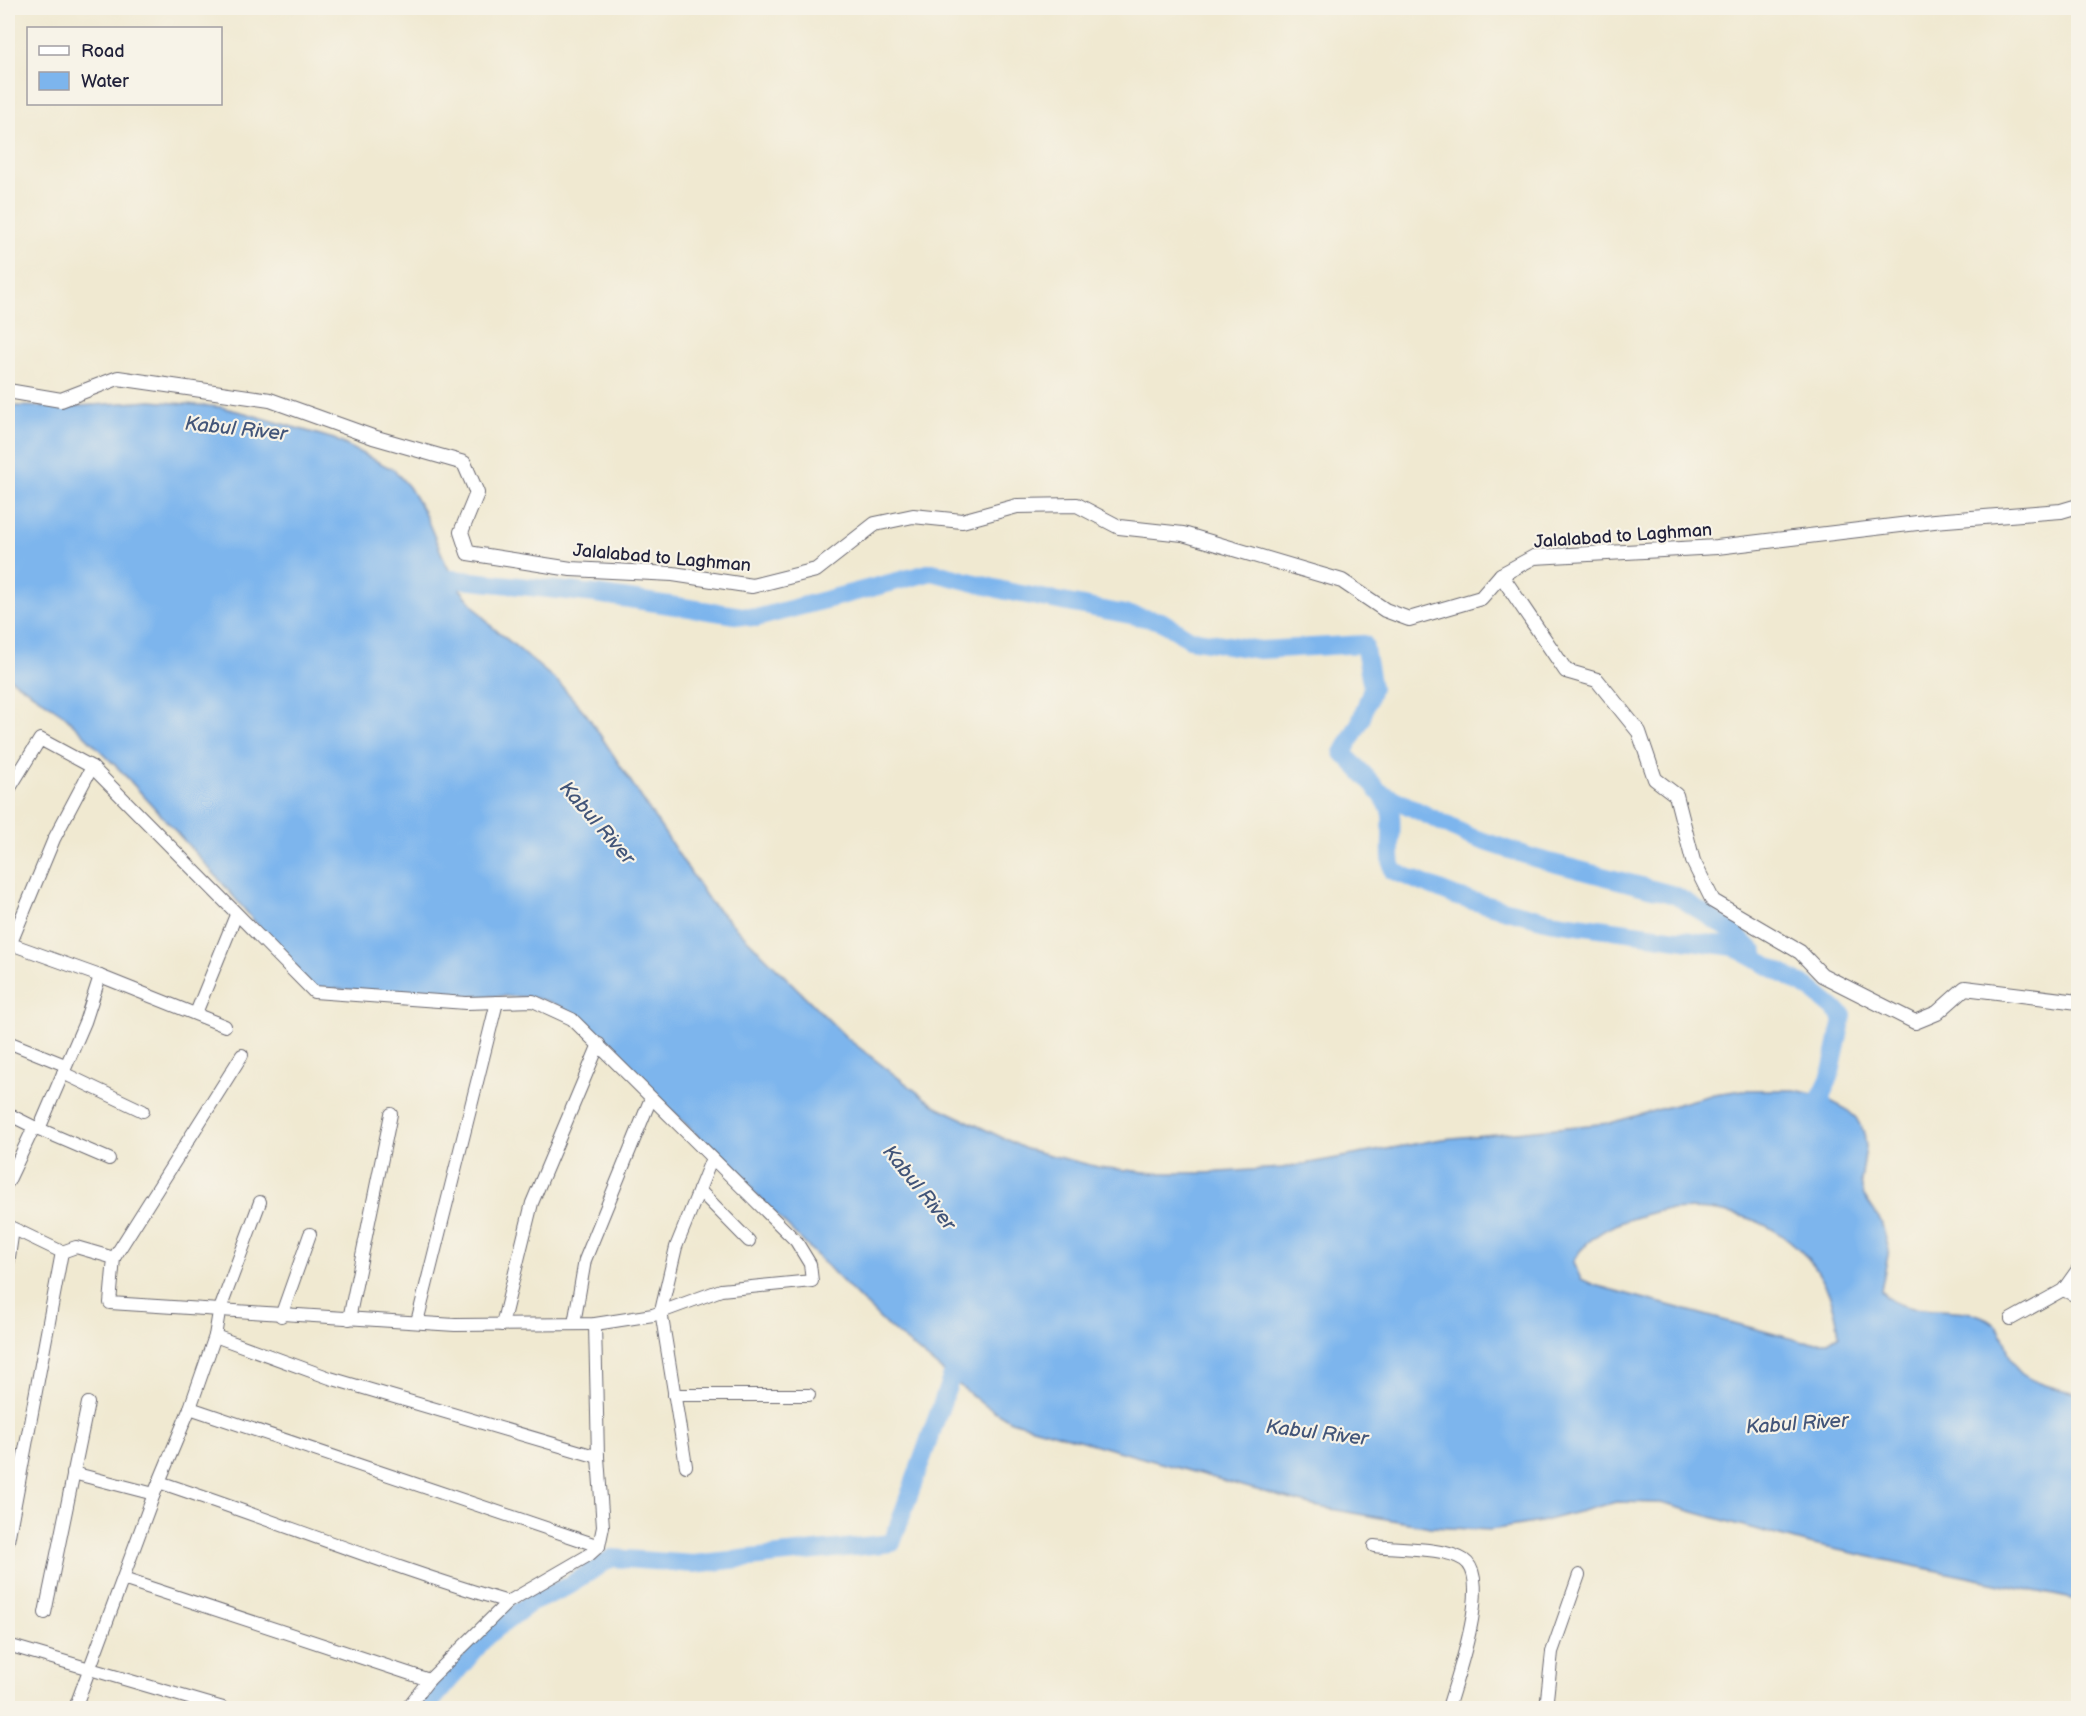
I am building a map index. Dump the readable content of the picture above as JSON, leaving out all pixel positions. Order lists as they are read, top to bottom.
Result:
{
  "streets": {
    "street": ["Jalalabad to Laghman"]
  },
  "water": ["Kabul River"],
  "legend": ["Road", "Water"]
}
